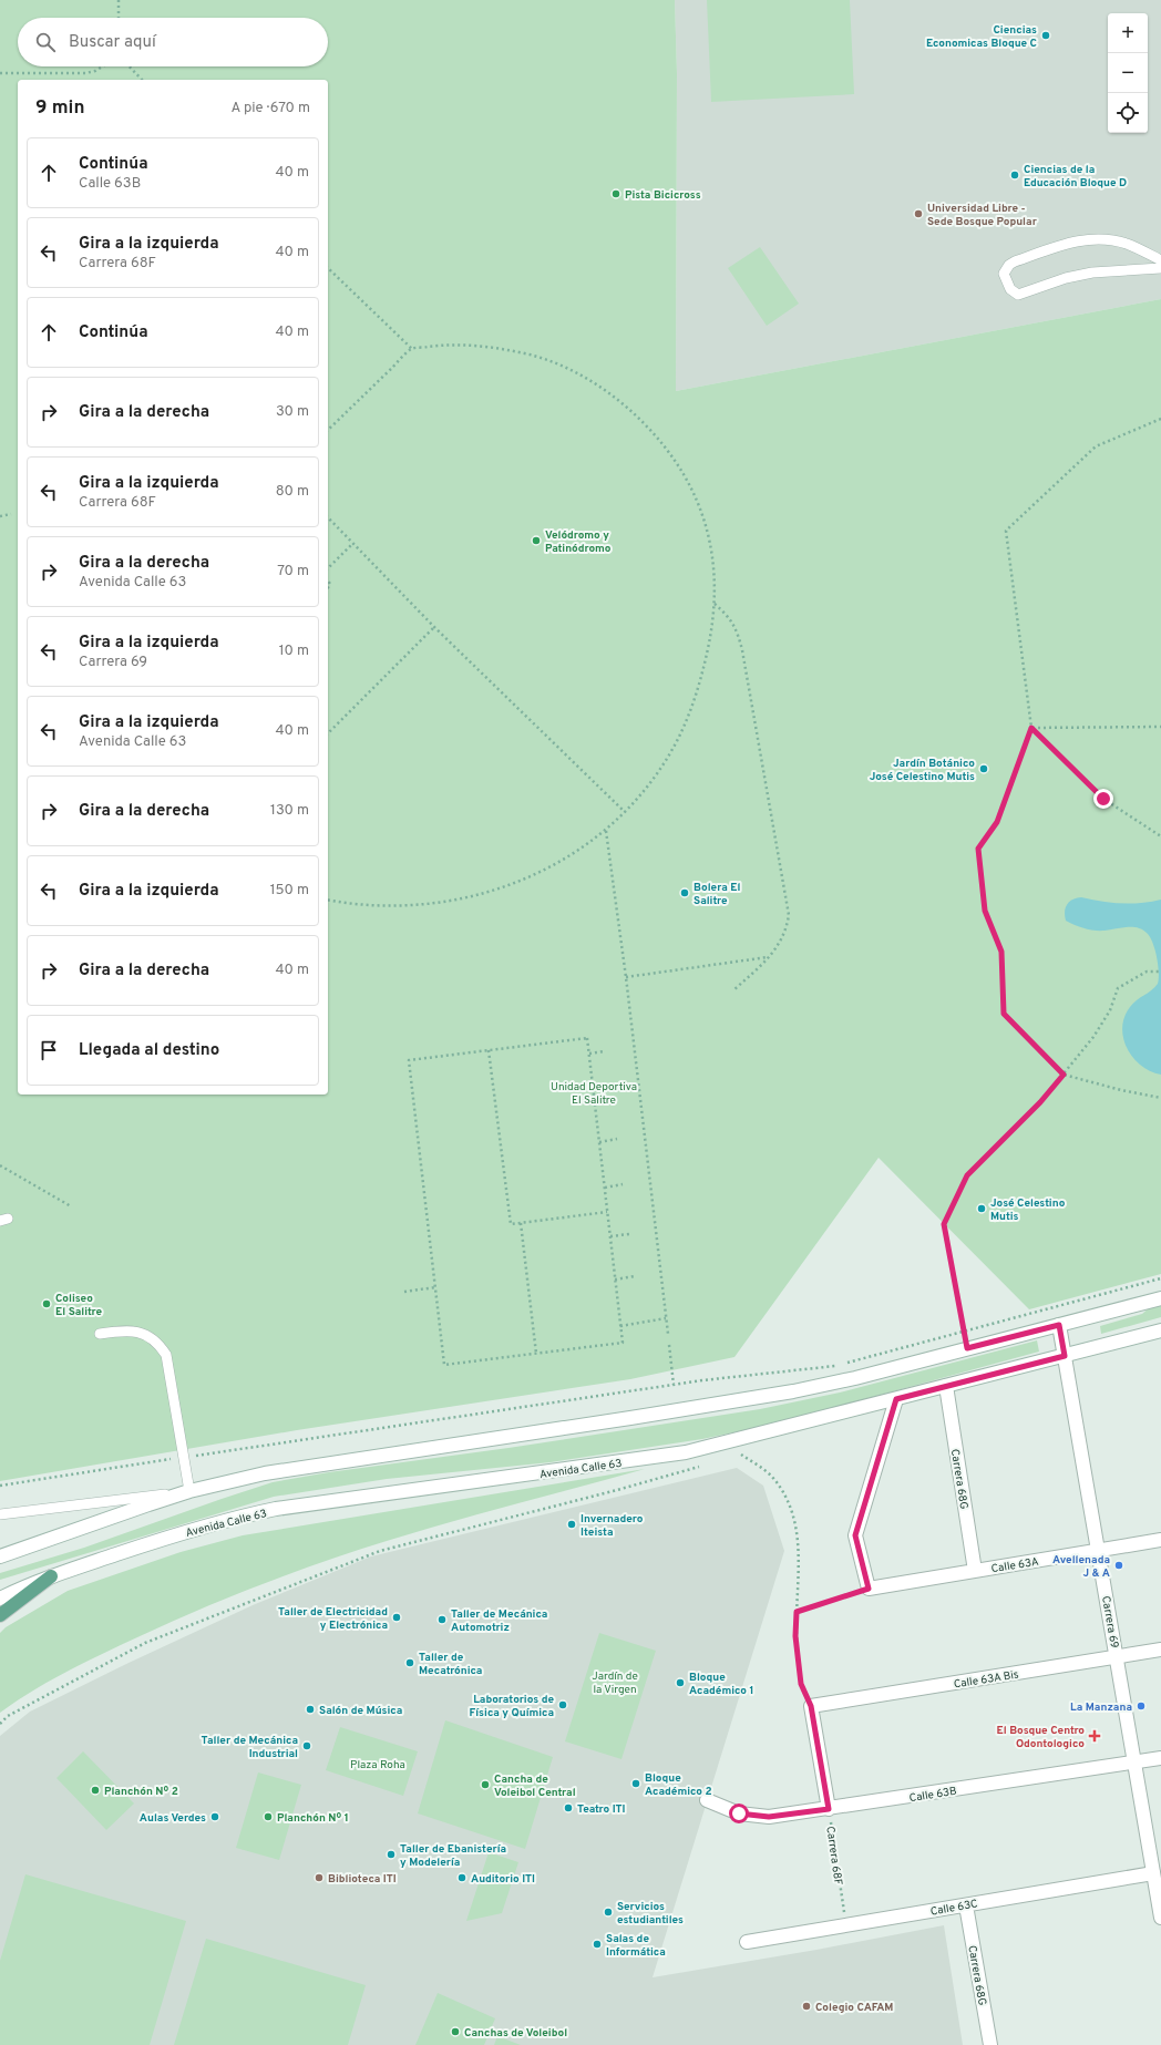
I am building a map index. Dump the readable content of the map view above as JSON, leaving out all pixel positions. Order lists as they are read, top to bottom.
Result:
{
  "streets": {
    "street": [
      "Avenida Calle 63",
      "Carrera 68G",
      "Calle 63A",
      "Carrera 69",
      "Calle 63A Bis",
      "Calle 63B",
      "Calle 63C"
    ],
    "path": ["Carrera 68F"]
  },
  "crossings": [
    ["Avenida Calle 63", "Carrera 68G"],
    ["Avenida Calle 63", "Carrera 69"],
    ["Carrera 68G", "Calle 63A"],
    ["Carrera 68G", "Calle 63C"],
    ["Calle 63A", "Carrera 69"],
    ["Carrera 69", "Calle 63A Bis"],
    ["Carrera 69", "Calle 63B"],
    ["Carrera 69", "Calle 63C"],
    ["Calle 63B", "Carrera 68F"],
    ["Carrera 68F", "Calle 63C"]
  ],
  "parks": ["Unidad Deportiva El Salitre", "Jardín de la Virgen", "Plaza Roha"],
  "places": {
    "other": [
      "Ciencias Economicas Bloque C",
      "Ciencias de la Educación Bloque D",
      "Pista Bicicross",
      "Universidad Libre - Sede Bosque Popular",
      "Velódromo y Patinódromo",
      "Jardín Botánico José Celestino Mutis",
      "Bolera El Salitre",
      "José Celestino Mutis",
      "Coliseo El Salitre",
      "Invernadero Iteista",
      "Avellenada J & A",
      "Taller de Electricidad y Electrónica",
      "Taller de Mecánica Automotriz",
      "Taller de Mecatrónica",
      "Bloque Académico 1",
      "Laboratorios de Física y Química",
      "La Manzana",
      "Salón de Música",
      "Taller de Mecánica Industrial",
      "Bloque Académico 2",
      "Cancha de Voleibol Central",
      "Planchón Nº 2",
      "Teatro ITI",
      "Aulas Verdes",
      "Planchón Nº 1",
      "Taller de Ebanistería y Modelería",
      "Biblioteca ITI",
      "Auditorio ITI",
      "Servicios estudiantiles",
      "Salas de Informática",
      "Colegio CAFAM",
      "Canchas de Voleibol"
    ],
    "health": ["El Bosque Centro Odontologico"]
  },
  "page": {
    "map_buttons": ["+", "−"],
    "search": "Buscar aquí",
    "heading": ["9 min", "A pie · 670 m"],
    "list": [
      ["Continúa", "Calle 63B", "40 m"],
      ["Gira a la izquierda", "Carrera 68F", "40 m"],
      ["Continúa", "40 m"],
      ["Gira a la derecha", "30 m"],
      ["Gira a la izquierda", "Carrera 68F", "80 m"],
      ["Gira a la derecha", "Avenida Calle 63", "70 m"],
      ["Gira a la izquierda", "Carrera 69", "10 m"],
      ["Gira a la izquierda", "Avenida Calle 63", "40 m"],
      ["Gira a la derecha", "130 m"],
      ["Gira a la izquierda", "150 m"],
      ["Gira a la derecha", "40 m"],
      "Llegada al destino"
    ]
  }
}
